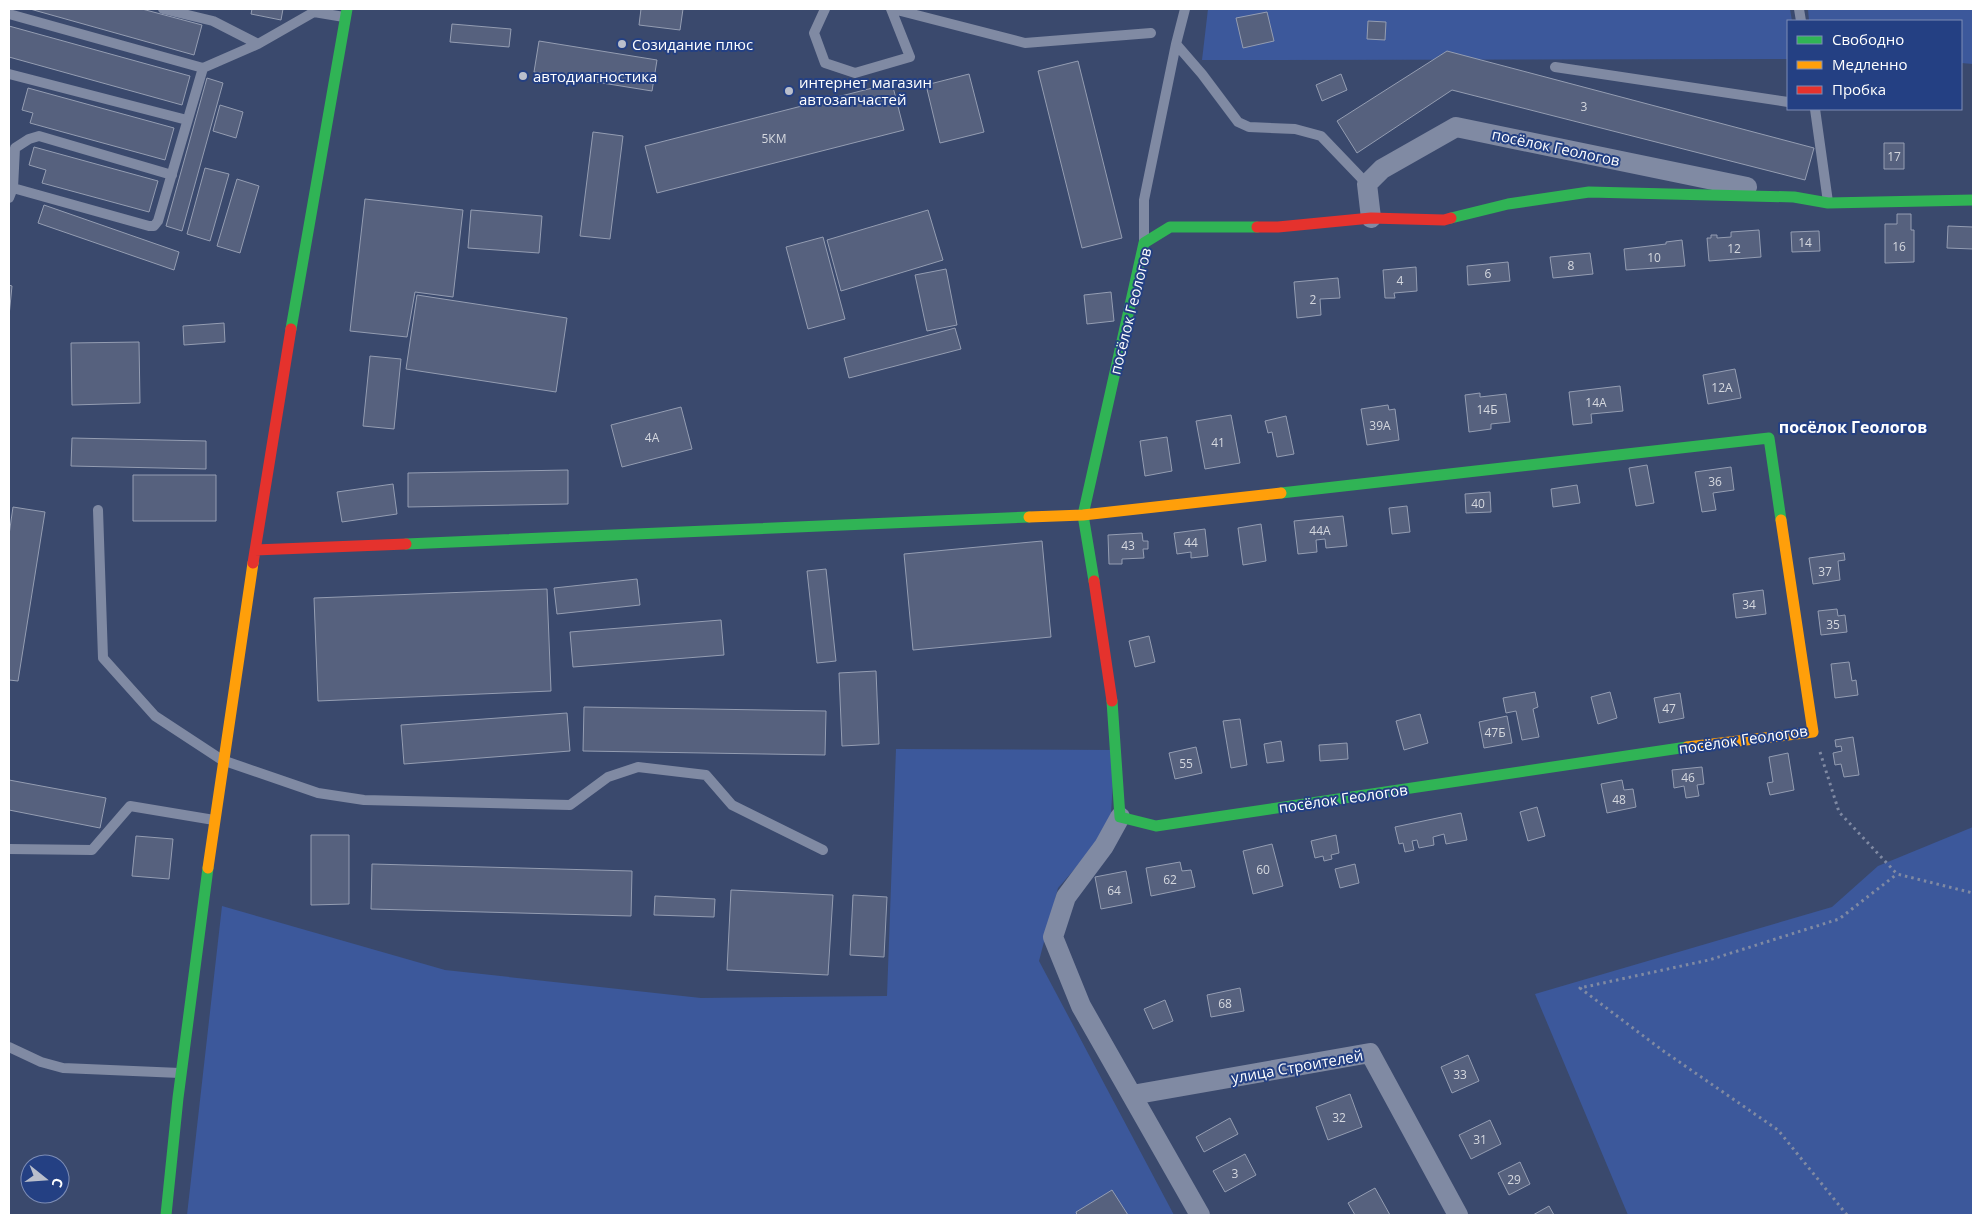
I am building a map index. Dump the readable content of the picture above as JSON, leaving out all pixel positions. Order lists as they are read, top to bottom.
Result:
{
  "streets": {
    "street": ["посёлок Геологов", "улица Строителей"]
  },
  "districts": ["посёлок Геологов"],
  "places": ["Созидание плюс", "автодиагностика", "интернет магазин автозапчастей"],
  "house_numbers": [
    "3",
    "5КМ",
    "17",
    "14",
    "16",
    "12",
    "10",
    "8",
    "6",
    "4",
    "2",
    "12А",
    "14А",
    "14Б",
    "39А",
    "4А",
    "41",
    "36",
    "40",
    "44А",
    "44",
    "43",
    "37",
    "34",
    "35",
    "47",
    "47Б",
    "55",
    "46",
    "48",
    "60",
    "62",
    "64",
    "68",
    "33",
    "32",
    "31",
    "3",
    "29"
  ],
  "legend": ["Свободно", "Медленно", "Пробка"],
  "north": "right"
}
